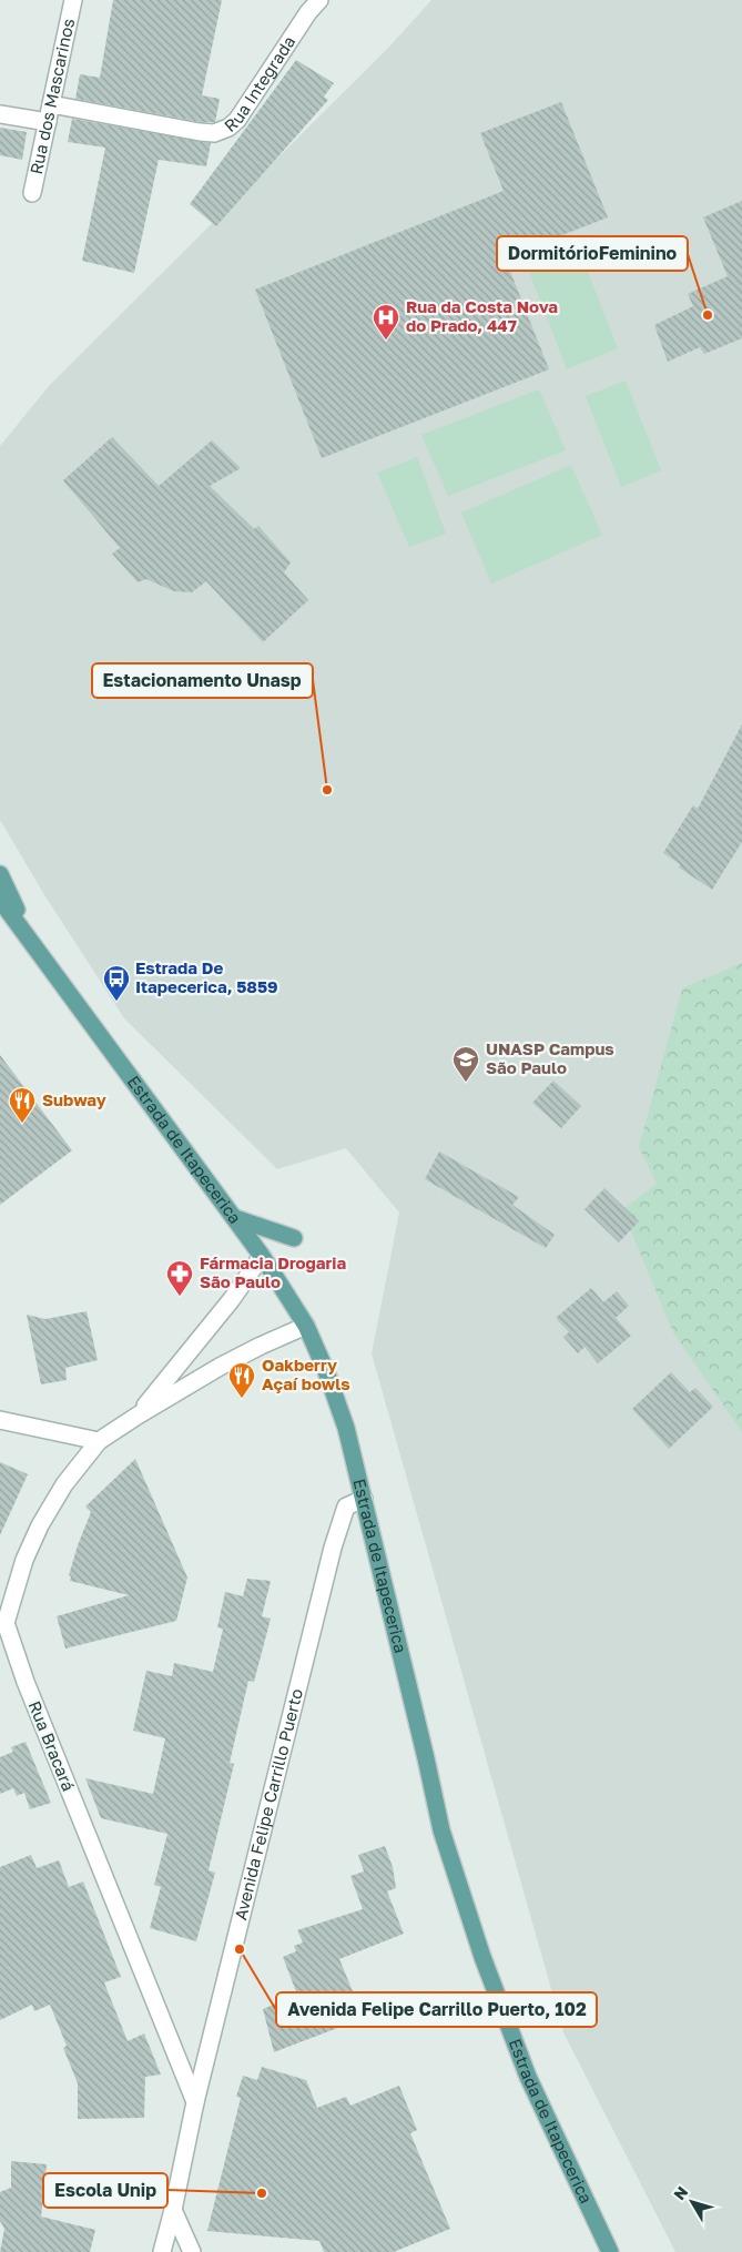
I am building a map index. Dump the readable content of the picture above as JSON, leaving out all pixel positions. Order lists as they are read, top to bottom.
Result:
{
  "streets": {
    "main road": ["Estrada de Itapecerica"],
    "street": [
      "Rua Integrada",
      "Rua dos Mascarinos",
      "Rua Bracará",
      "Avenida Felipe Carrillo Puerto"
    ]
  },
  "crossings": [
    ["Rua Integrada", "Rua dos Mascarinos"],
    ["Estrada de Itapecerica", "Rua Bracará"],
    ["Estrada de Itapecerica", "Avenida Felipe Carrillo Puerto"],
    ["Rua Bracará", "Avenida Felipe Carrillo Puerto"]
  ],
  "places": {
    "other": [
      "DormitórioFeminino",
      "Estacionamento Unasp",
      "Avenida Felipe Carrillo Puerto, 102",
      "Escola Unip"
    ],
    "hospital": ["Rua da Costa Nova do Prado, 447"],
    "bus stop": ["Estrada De Itapecerica, 5859"],
    "school or university": ["UNASP Campus São Paulo"],
    "restaurant": ["Subway", "Oakberry Açaí bowls"],
    "pharmacy": ["Fármacia Drogaria São Paulo"]
  },
  "north": "top left"
}
